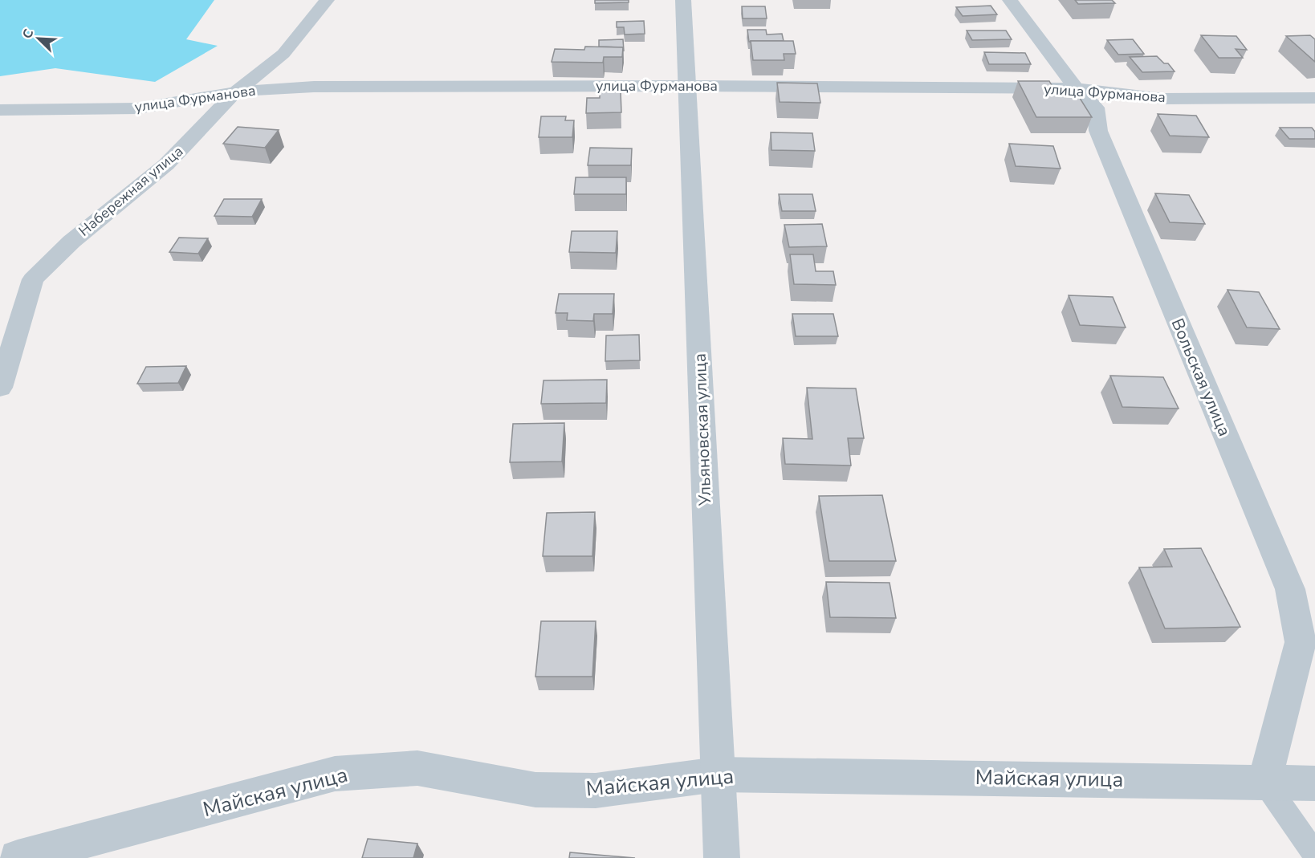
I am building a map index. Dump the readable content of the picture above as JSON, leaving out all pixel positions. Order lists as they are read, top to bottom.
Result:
{
  "streets": {
    "street": [
      "улица Фурманова",
      "Набережная улица",
      "Вольская улица",
      "Ульяновская улица",
      "Майская улица"
    ]
  },
  "crossings": [
    ["улица Фурманова", "Набережная улица"],
    ["улица Фурманова", "Вольская улица"],
    ["улица Фурманова", "Ульяновская улица"],
    ["Вольская улица", "Майская улица"],
    ["Ульяновская улица", "Майская улица"]
  ],
  "north": "top left"
}
